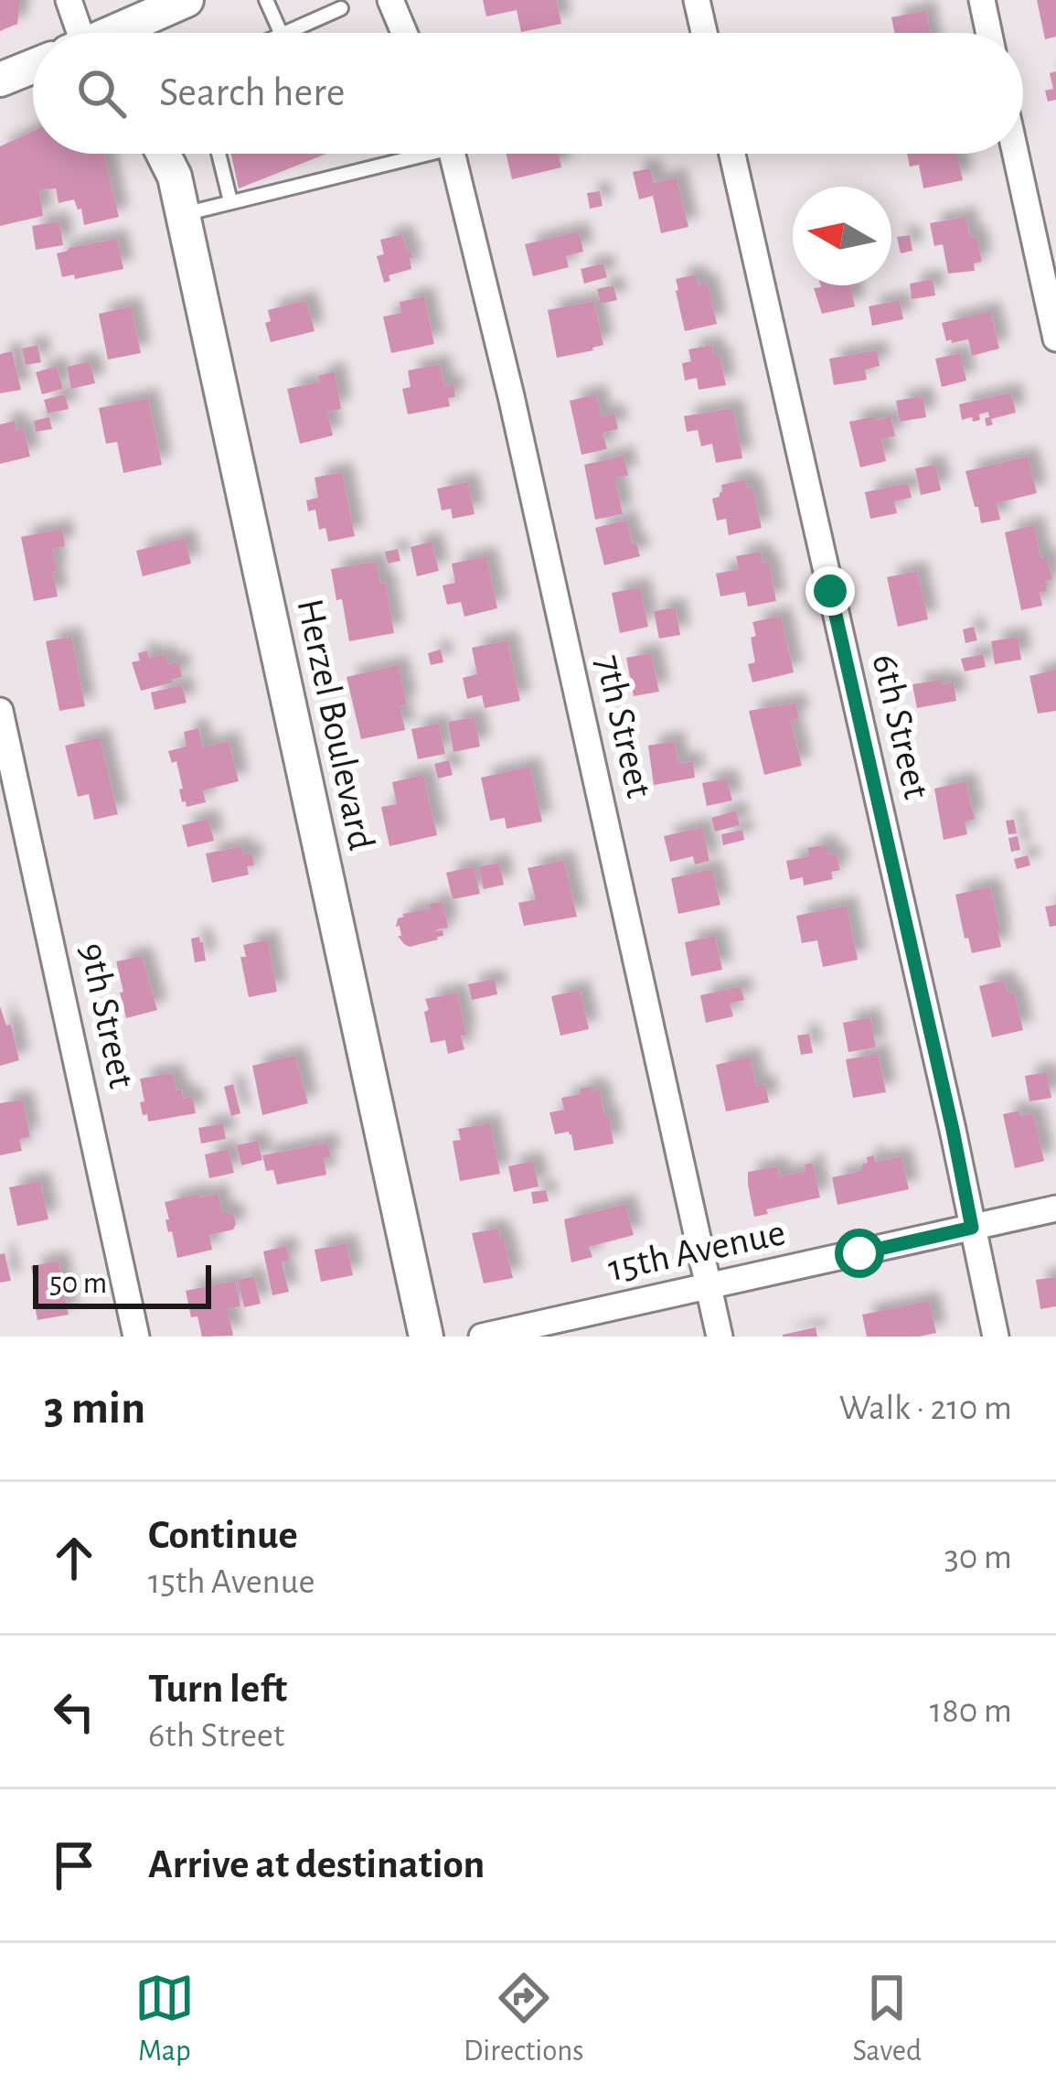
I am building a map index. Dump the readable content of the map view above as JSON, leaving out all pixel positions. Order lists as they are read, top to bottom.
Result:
{
  "streets": {
    "street": [
      "Herzel Boulevard",
      "7th Street",
      "6th Street",
      "9th Street",
      "15th Avenue"
    ]
  },
  "crossings": [
    ["7th Street", "15th Avenue"],
    ["6th Street", "15th Avenue"]
  ],
  "scale_bar": "50 m",
  "north": "left",
  "page": {
    "search": "Search here",
    "scale": "50 m",
    "heading": ["3 min", "Walk · 210 m"],
    "list": [
      ["Continue", "15th Avenue", "30 m"],
      ["Turn left", "6th Street", "180 m"],
      "Arrive at destination"
    ],
    "nav": ["Map", "Directions", "Saved"]
  }
}
